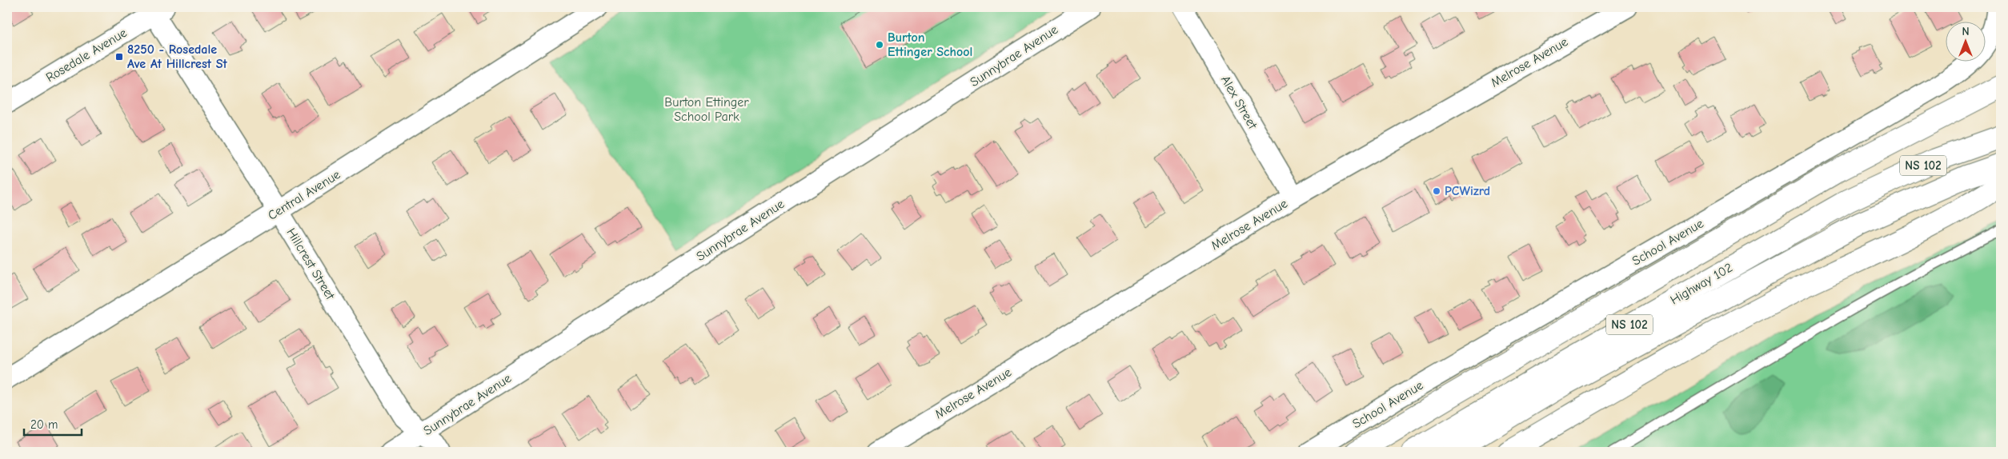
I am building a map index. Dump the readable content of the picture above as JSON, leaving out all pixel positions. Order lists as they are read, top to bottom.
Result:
{
  "streets": {
    "highway": ["NS 102", "Highway 102"],
    "street": [
      "Rosedale Avenue",
      "Sunnybrae Avenue",
      "Melrose Avenue",
      "Alex Street",
      "Central Avenue",
      "School Avenue",
      "Hillcrest Street"
    ]
  },
  "crossings": [
    ["Rosedale Avenue", "Hillcrest Street"],
    ["Sunnybrae Avenue", "Hillcrest Street"],
    ["Melrose Avenue", "Alex Street"],
    ["Central Avenue", "Hillcrest Street"]
  ],
  "parks": ["Burton Ettinger School Park"],
  "places": {
    "other": ["Burton Ettinger School", "PCWizrd"],
    "transit": ["8250 - Rosedale Ave At Hillcrest St"]
  },
  "scale_bar": "20 m",
  "north": "top"
}
